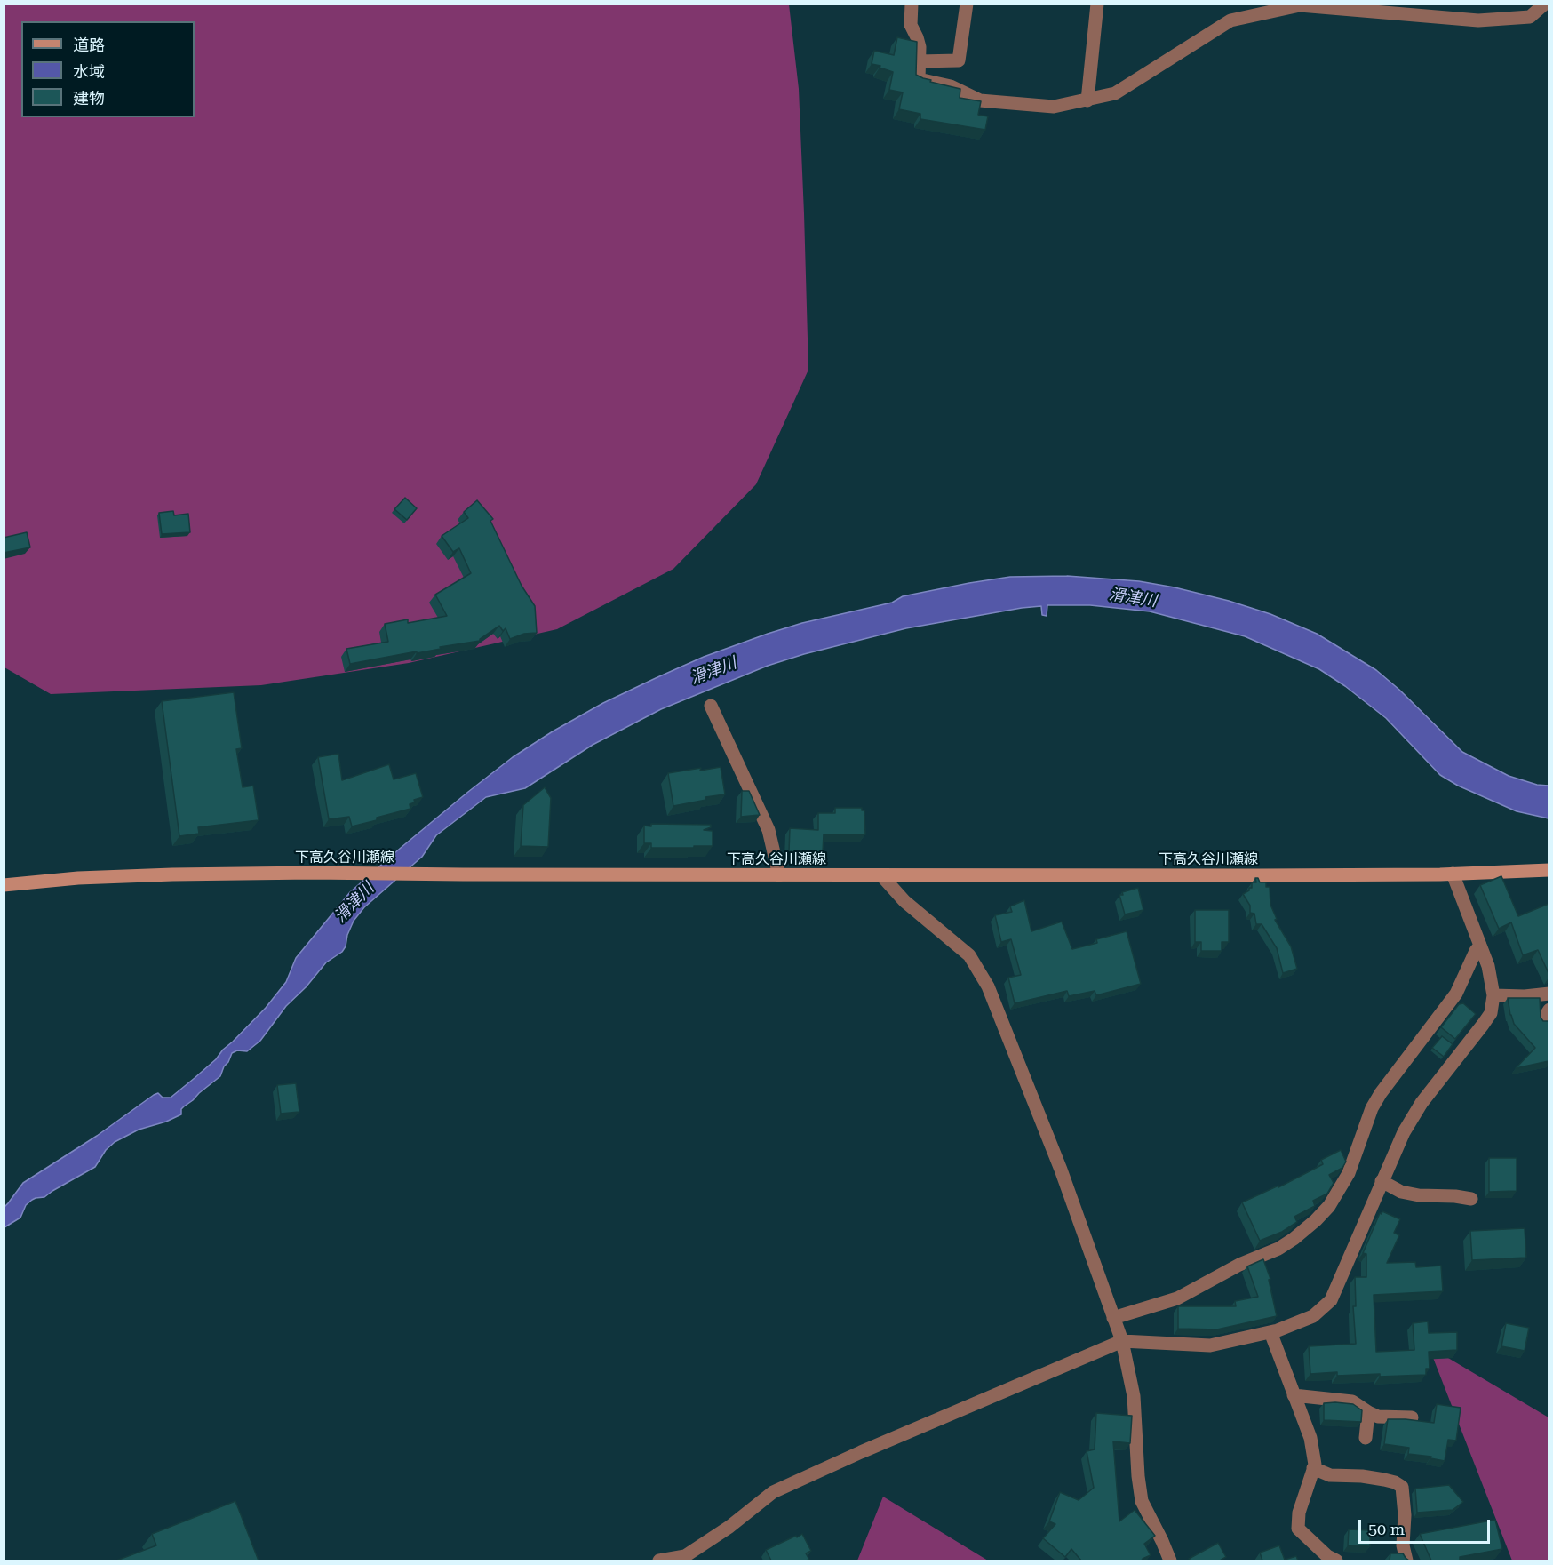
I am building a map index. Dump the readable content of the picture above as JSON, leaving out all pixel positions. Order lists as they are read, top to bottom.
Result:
{
  "streets": {
    "main road": ["下高久谷川瀬線"]
  },
  "water": ["滑津川"],
  "legend": ["道路", "水域", "建物"],
  "scale_bar": "50 m"
}
